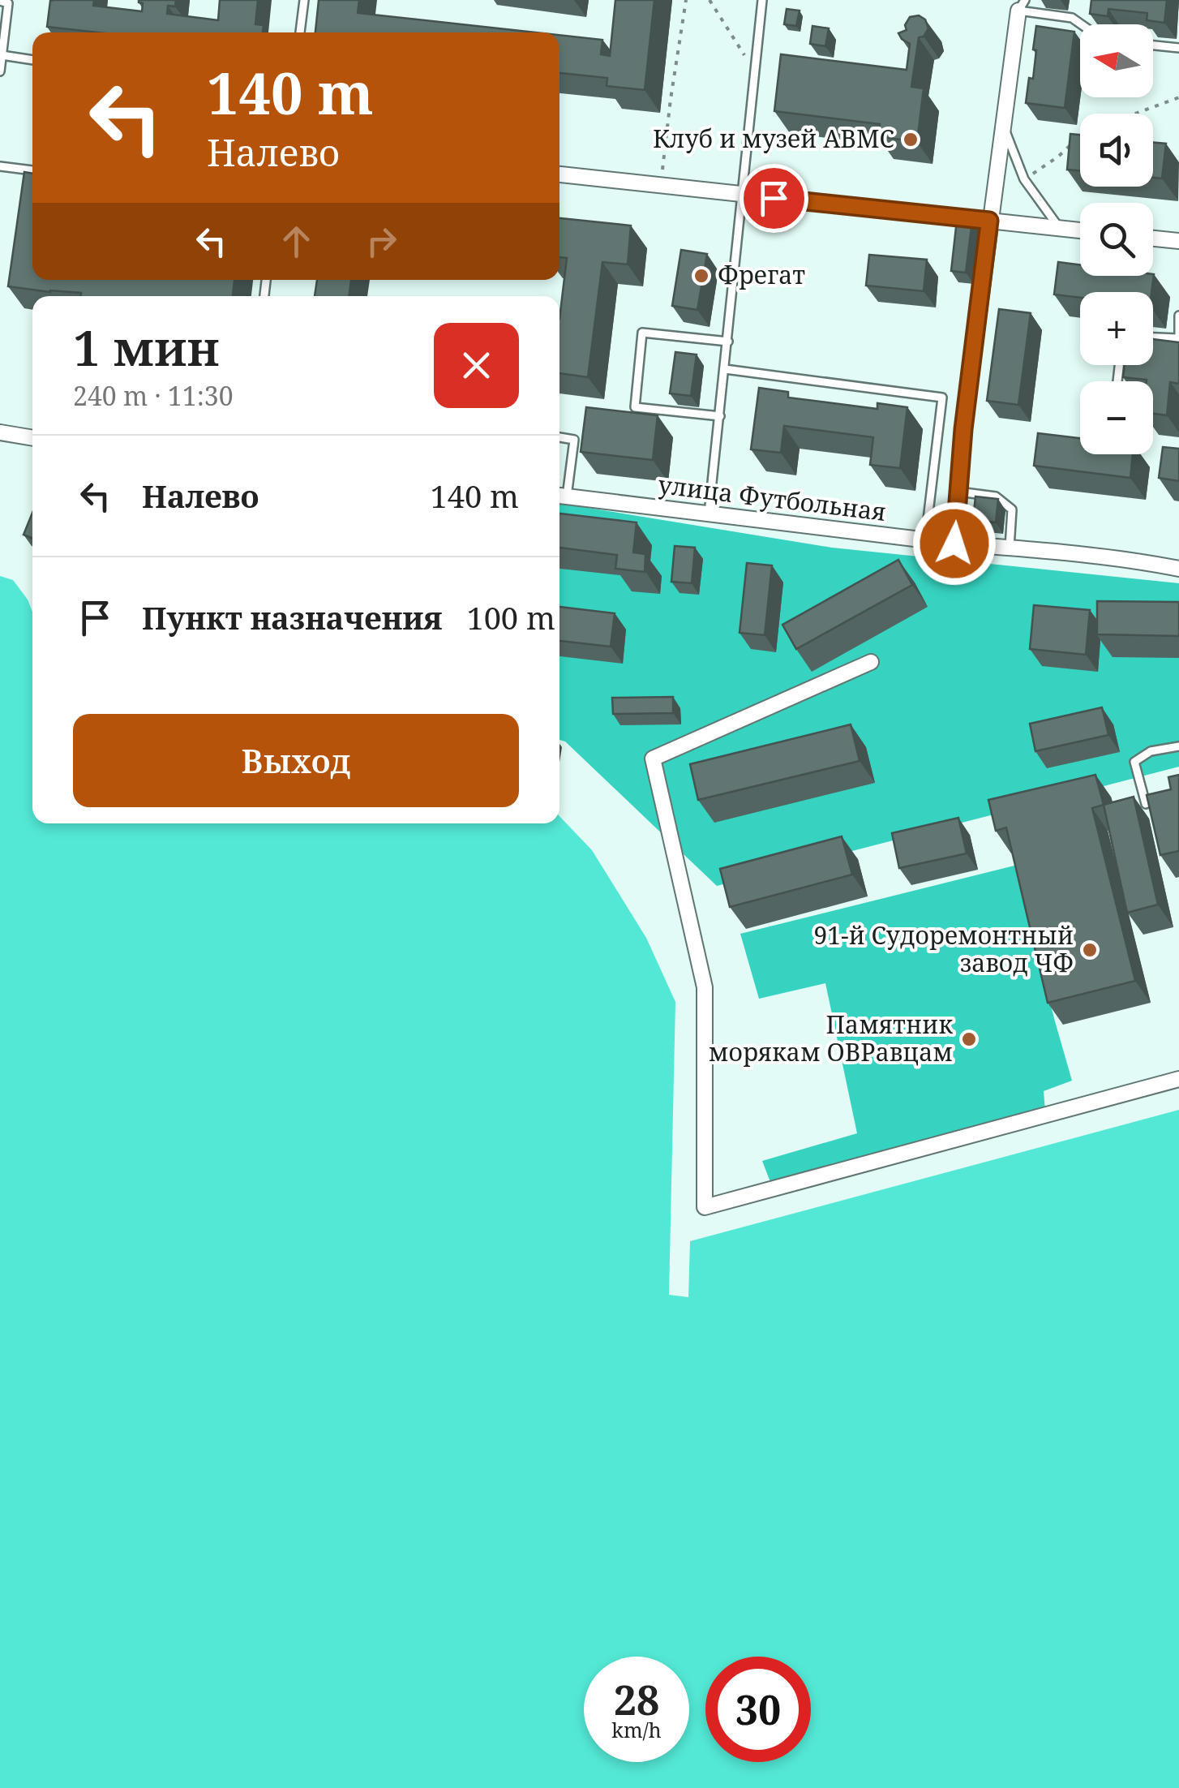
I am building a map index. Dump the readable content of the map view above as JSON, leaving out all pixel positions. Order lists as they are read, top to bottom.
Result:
{
  "streets": {
    "street": ["улица Футбольная"]
  },
  "places": [
    "Клуб и музей АВМС",
    "Фрегат",
    "91-й Судоремонтный завод ЧФ",
    "Памятник морякам ОВРавцам"
  ],
  "north": "left",
  "page": {
    "map_buttons": ["+", "−"],
    "turn": ["140 m", "Налево"],
    "heading": ["1 мин", "240 m · 11:30"],
    "list": [
      {
        "name": "Налево",
        "value": "140 m"
      },
      {
        "name": "Пункт назначения",
        "value": "100 m"
      }
    ],
    "buttons": "Выход",
    "speed": "28 km/h",
    "limit": "30"
  }
}
